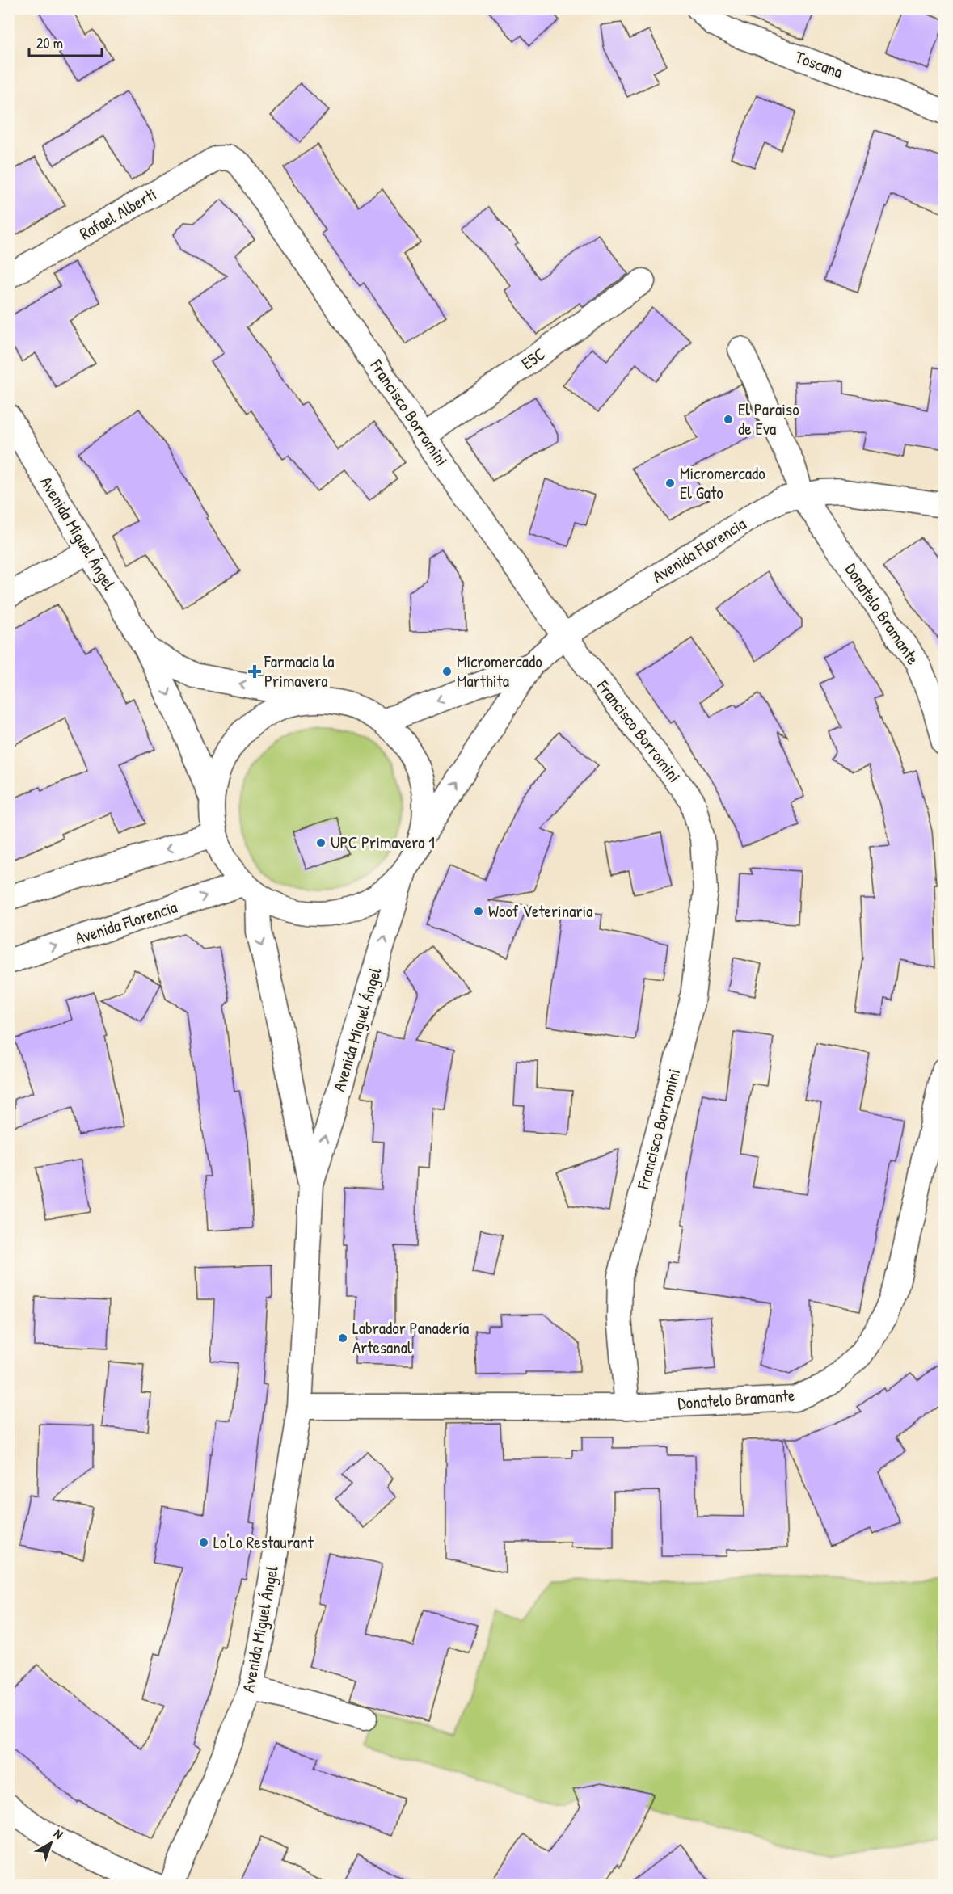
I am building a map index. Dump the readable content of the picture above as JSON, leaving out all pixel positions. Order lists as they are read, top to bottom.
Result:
{
  "streets": {
    "street": [
      "Toscana",
      "Rafael Alberti",
      "E5C",
      "Francisco Borromini",
      "Avenida Miguel Ángel",
      "Avenida Florencia",
      "Donatelo Bramante"
    ]
  },
  "crossings": [
    ["Rafael Alberti", "Francisco Borromini"],
    ["E5C", "Francisco Borromini"],
    ["Francisco Borromini", "Avenida Florencia"],
    ["Francisco Borromini", "Donatelo Bramante"],
    ["Avenida Miguel Ángel", "Avenida Florencia"],
    ["Avenida Miguel Ángel", "Donatelo Bramante"],
    ["Avenida Florencia", "Donatelo Bramante"]
  ],
  "places": {
    "other": [
      "El Paraiso de Eva",
      "Micromercado El Gato",
      "Micromercado Marthita",
      "UPC Primavera 1",
      "Woof Veterinaria",
      "Labrador Panadería Artesanal",
      "Lo'Lo Restaurant"
    ],
    "health": ["Farmacia la Primavera"]
  },
  "scale_bar": "20 m",
  "north": "top right"
}
